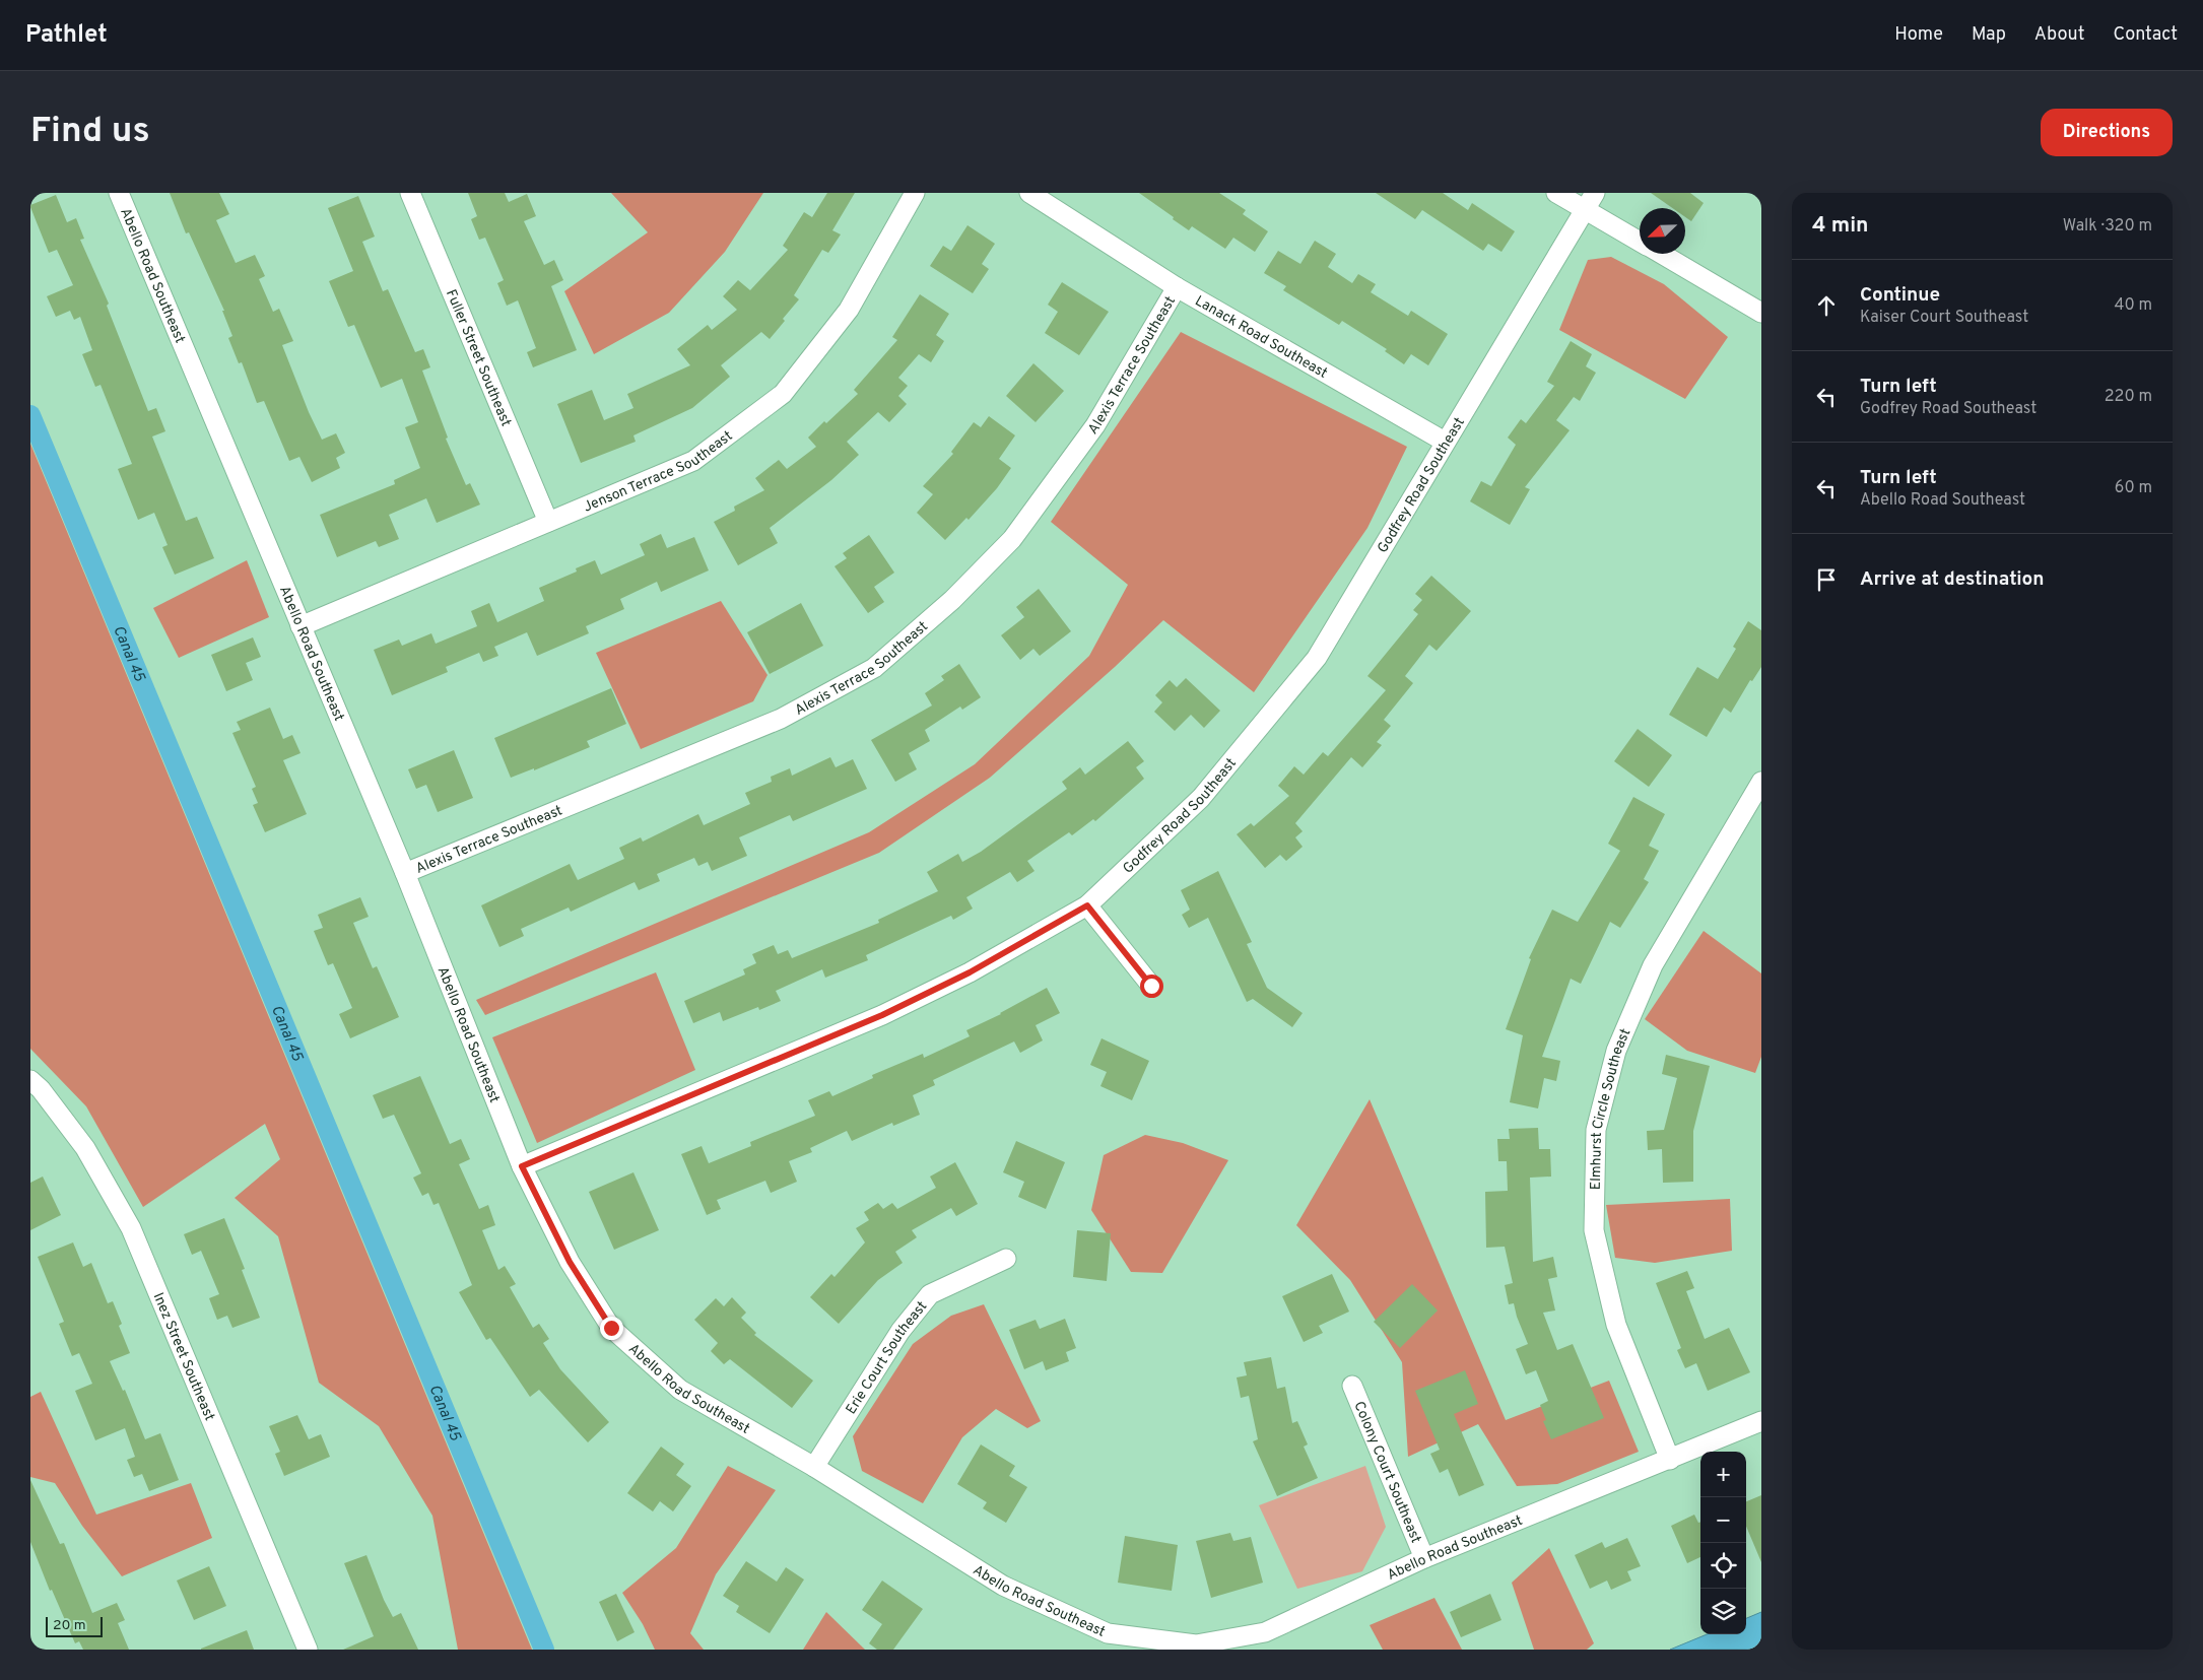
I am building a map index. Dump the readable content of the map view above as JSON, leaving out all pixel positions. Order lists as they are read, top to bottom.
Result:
{
  "streets": {
    "street": [
      "Abello Road Southeast",
      "Lanack Road Southeast",
      "Fuller Street Southeast",
      "Alexis Terrace Southeast",
      "Jenson Terrace Southeast",
      "Godfrey Road Southeast",
      "Elmhurst Circle Southeast",
      "Inez Street Southeast",
      "Erie Court Southeast",
      "Colony Court Southeast"
    ]
  },
  "crossings": [
    ["Abello Road Southeast", "Alexis Terrace Southeast"],
    ["Abello Road Southeast", "Jenson Terrace Southeast"],
    ["Abello Road Southeast", "Godfrey Road Southeast"],
    ["Abello Road Southeast", "Elmhurst Circle Southeast"],
    ["Abello Road Southeast", "Erie Court Southeast"],
    ["Abello Road Southeast", "Colony Court Southeast"],
    ["Lanack Road Southeast", "Alexis Terrace Southeast"],
    ["Lanack Road Southeast", "Godfrey Road Southeast"],
    ["Fuller Street Southeast", "Jenson Terrace Southeast"]
  ],
  "water": ["Canal 45"],
  "scale_bar": "20 m",
  "north": "bottom left",
  "page": {
    "header": "Pathlet",
    "nav": [
      "Home",
      "Map",
      "About",
      "Contact"
    ],
    "buttons": "Directions",
    "title": "Find us",
    "heading": ["4 min", "Walk · 320 m"],
    "list": [
      ["Continue", "Kaiser Court Southeast", "40 m"],
      ["Turn left", "Godfrey Road Southeast", "220 m"],
      ["Turn left", "Abello Road Southeast", "60 m"],
      "Arrive at destination"
    ],
    "map_buttons": ["+", "−"],
    "scale": "20 m"
  }
}
